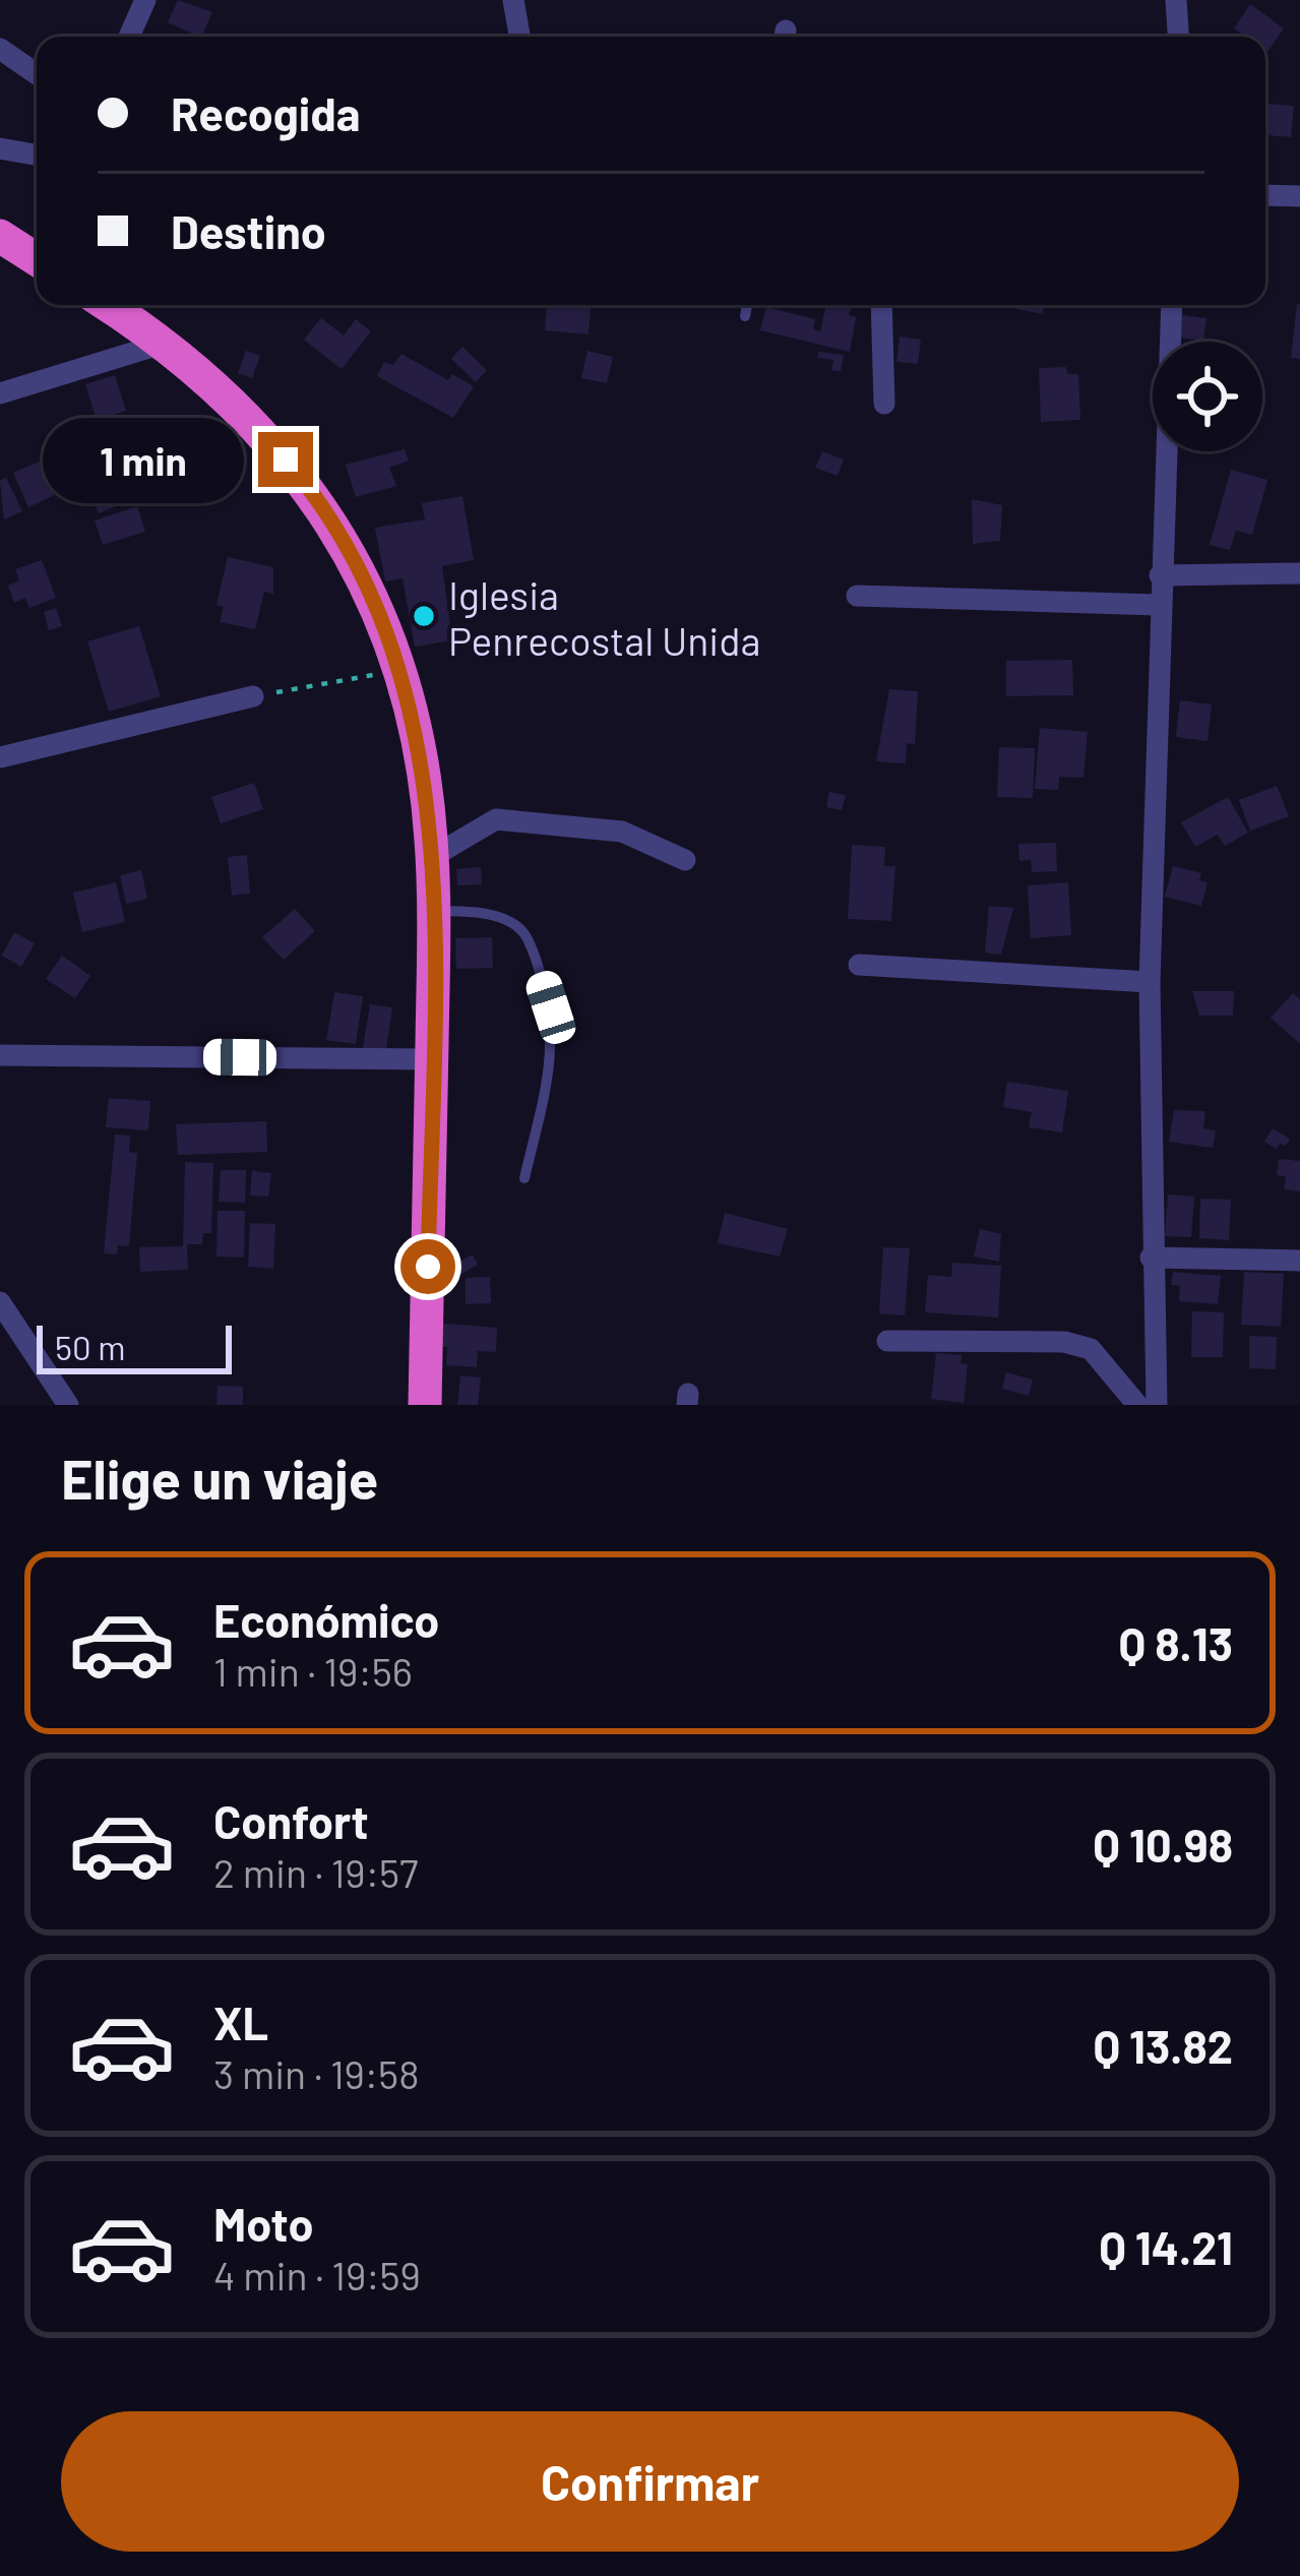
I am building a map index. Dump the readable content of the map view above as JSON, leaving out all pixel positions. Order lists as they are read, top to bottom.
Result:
{
  "places": ["Iglesia Penrecostal Unida"],
  "scale_bar": "50 m",
  "page": {
    "banner": ["Recogida", "Destino"],
    "bubble": "1 min",
    "scale": "50 m",
    "heading": "Elige un viaje",
    "list": [
      {
        "name": "Económico",
        "note": "1 min · 19:56",
        "value": "Q 8.13"
      },
      {
        "name": "Confort",
        "note": "2 min · 19:57",
        "value": "Q 10.98"
      },
      {
        "name": "XL",
        "note": "3 min · 19:58",
        "value": "Q 13.82"
      },
      {
        "name": "Moto",
        "note": "4 min · 19:59",
        "value": "Q 14.21"
      }
    ],
    "buttons": "Confirmar"
  }
}
